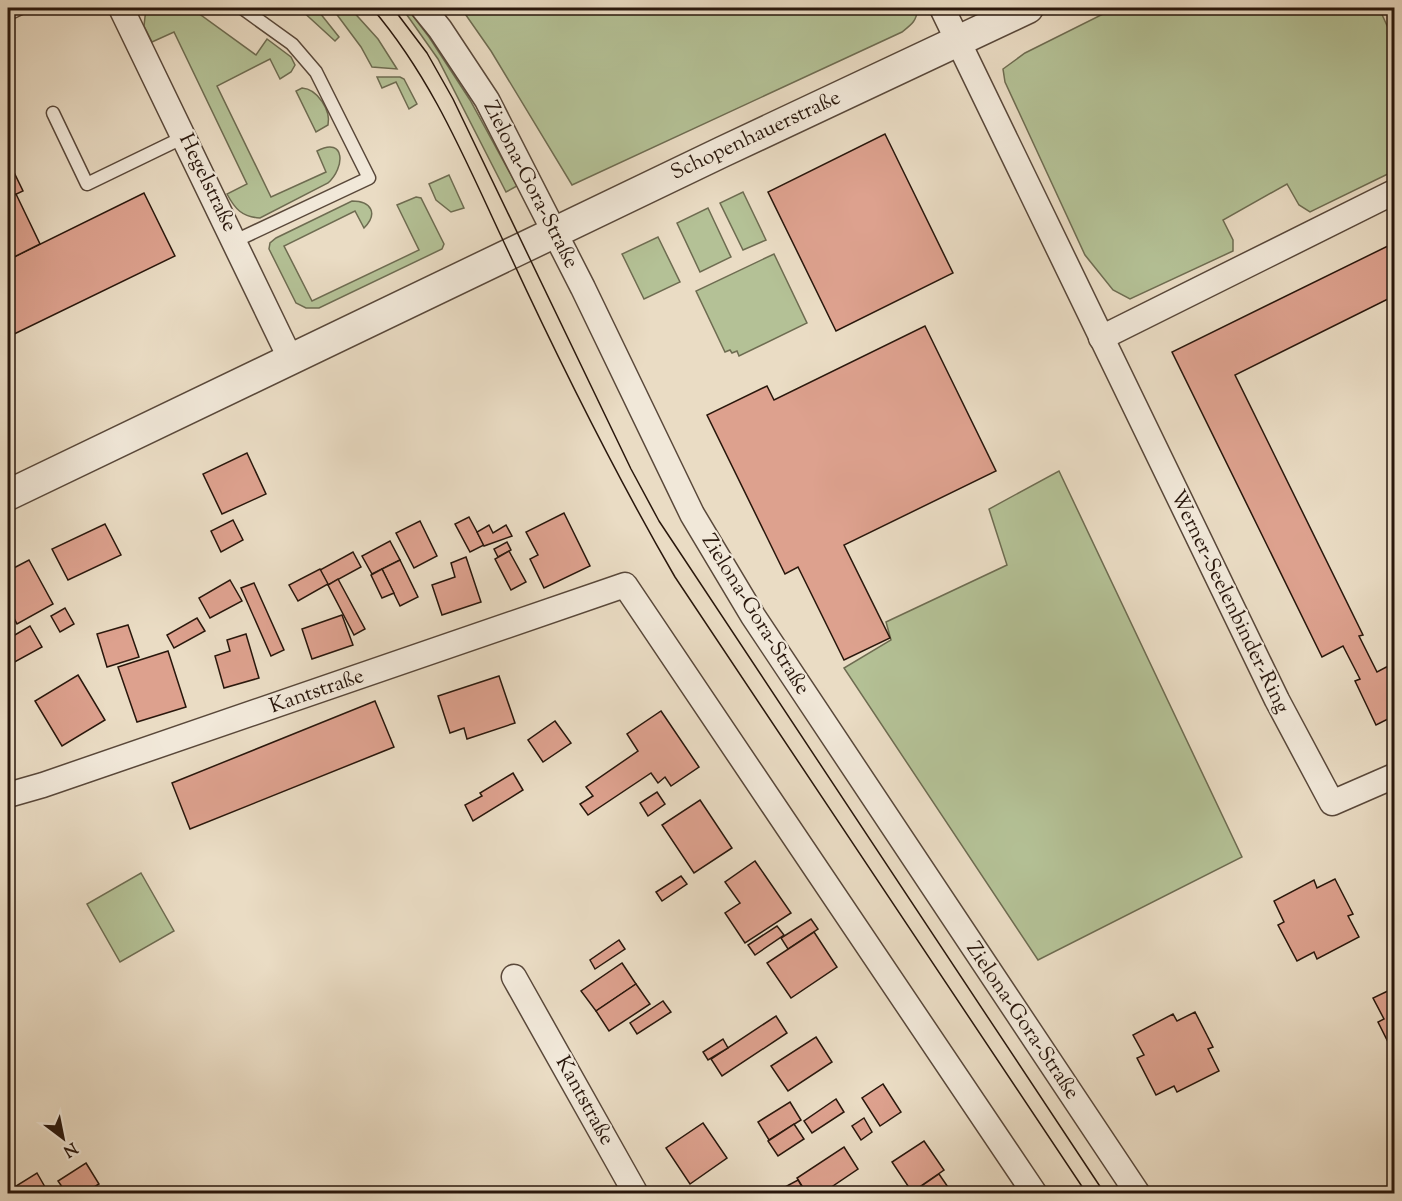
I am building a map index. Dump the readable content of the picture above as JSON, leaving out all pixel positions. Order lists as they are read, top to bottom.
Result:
{
  "streets": {
    "street": [
      "Schopenhauerstraße",
      "Hegelstraße",
      "Zielona-Gora-Straße",
      "Werner-Seelenbinder-Ring",
      "Kantstraße"
    ]
  },
  "crossings": [
    ["Schopenhauerstraße", "Zielona-Gora-Straße"],
    ["Schopenhauerstraße", "Werner-Seelenbinder-Ring"]
  ],
  "north": "bottom right"
}
